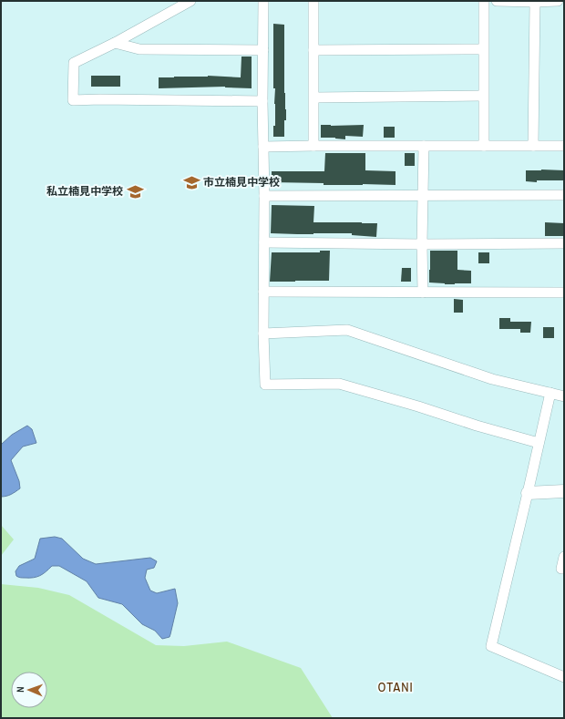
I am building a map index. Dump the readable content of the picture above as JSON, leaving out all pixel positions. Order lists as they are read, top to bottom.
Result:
{
  "districts": ["OTANI"],
  "places": {
    "school or university": ["市立楠見中学校", "私立楠見中学校"]
  },
  "north": "left"
}
